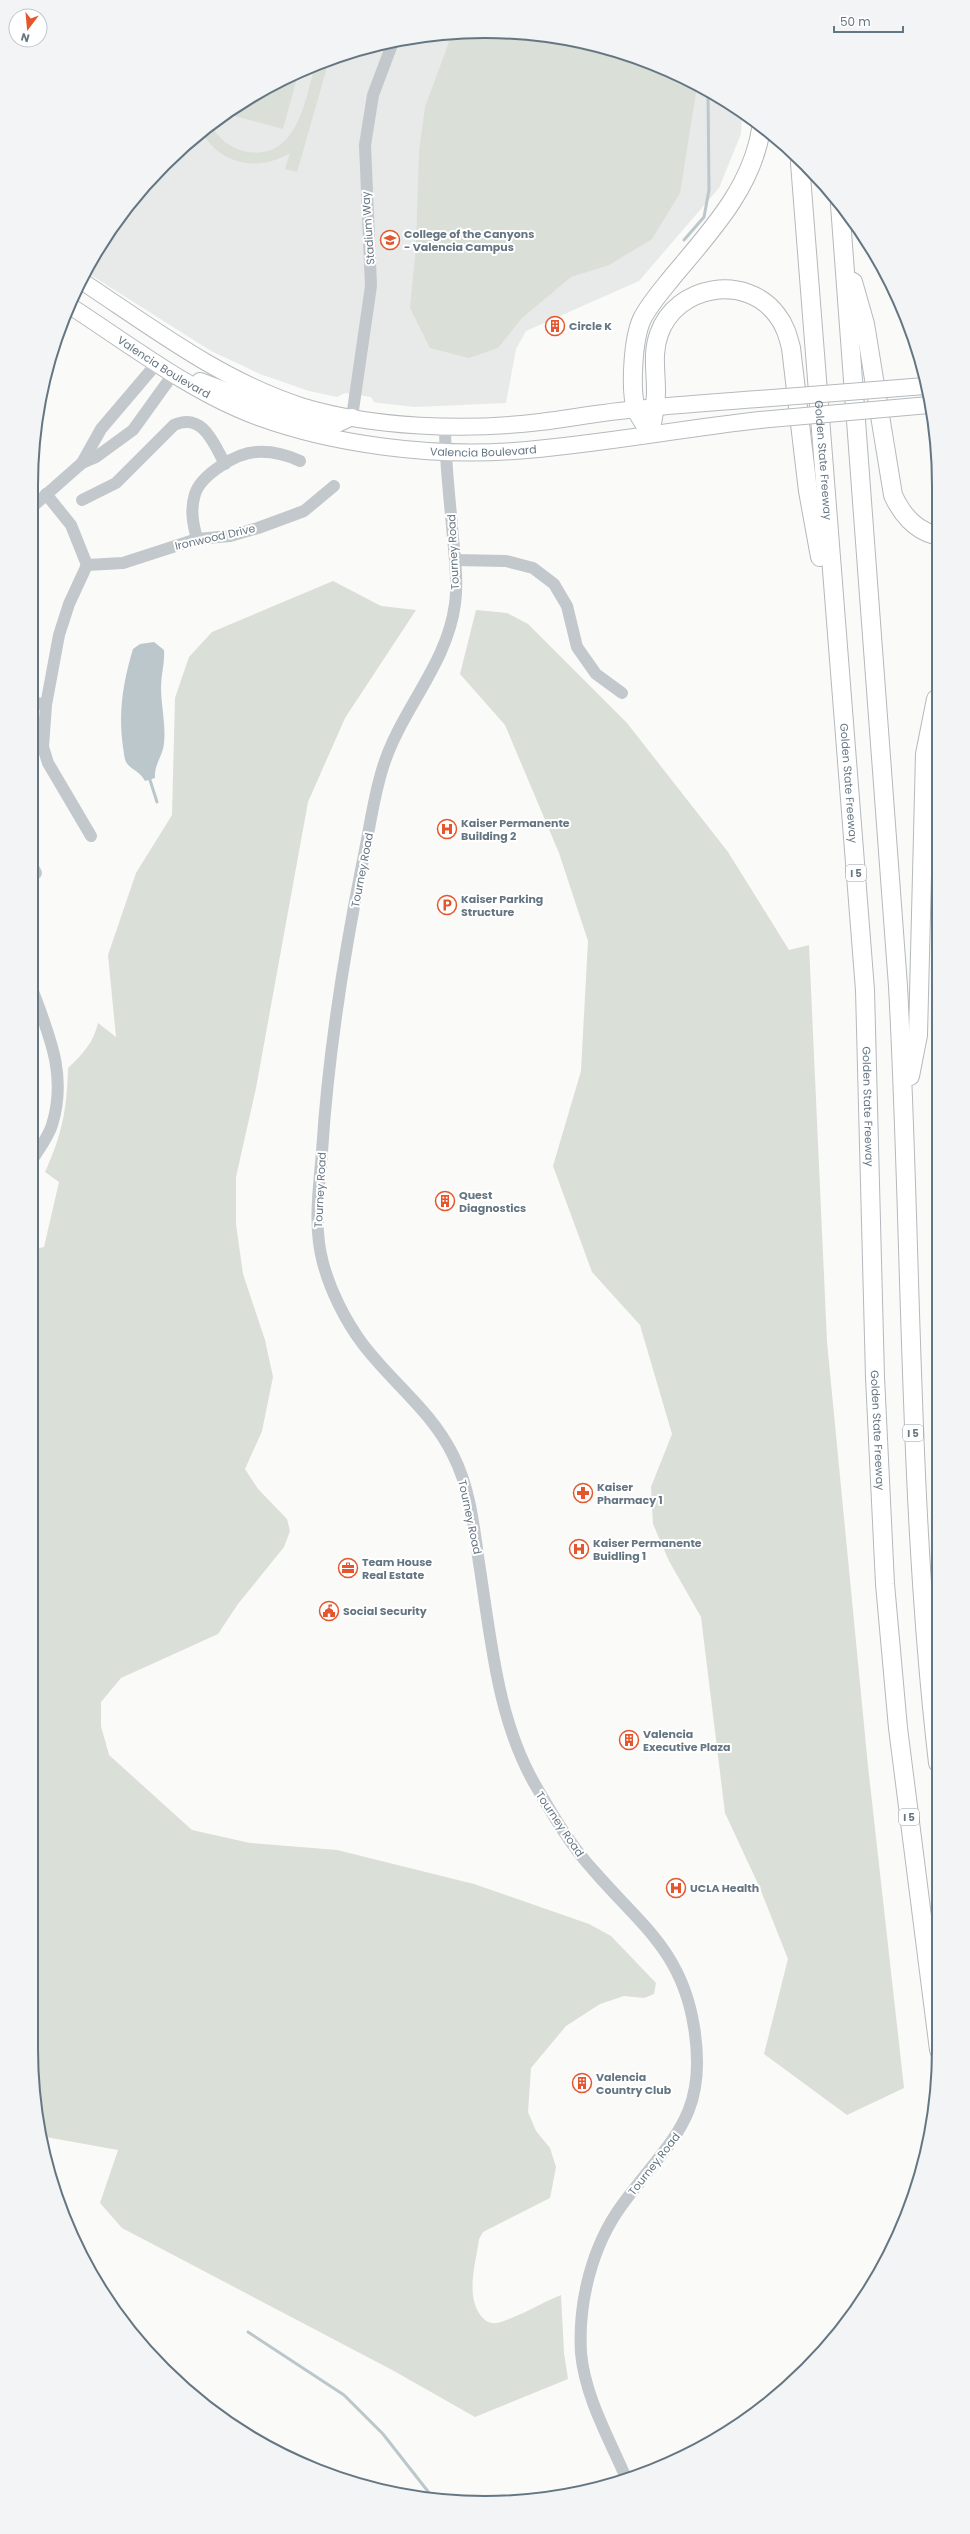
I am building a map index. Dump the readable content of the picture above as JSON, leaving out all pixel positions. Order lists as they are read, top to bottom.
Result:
{
  "streets": {
    "highway": ["Golden State Freeway", "I 5"],
    "main road": ["Valencia Boulevard"],
    "street": ["Stadium Way", "Ironwood Drive", "Tourney Road"]
  },
  "crossings": [
    ["Valencia Boulevard", "Tourney Road"]
  ],
  "places": {
    "school or university": ["College of the Canyons - Valencia Campus"],
    "building": [
      "Circle K",
      "Quest Diagnostics",
      "Valencia Executive Plaza",
      "Valencia Country Club"
    ],
    "hospital": ["Kaiser Permanente Building 2", "Kaiser Permanente Buidling 1", "UCLA Health"],
    "parking": ["Kaiser Parking Structure"],
    "pharmacy": ["Kaiser Pharmacy 1"],
    "office": ["Team House Real Estate"],
    "public building": ["Social Security"]
  },
  "scale_bar": "50 m",
  "north": "bottom"
}
